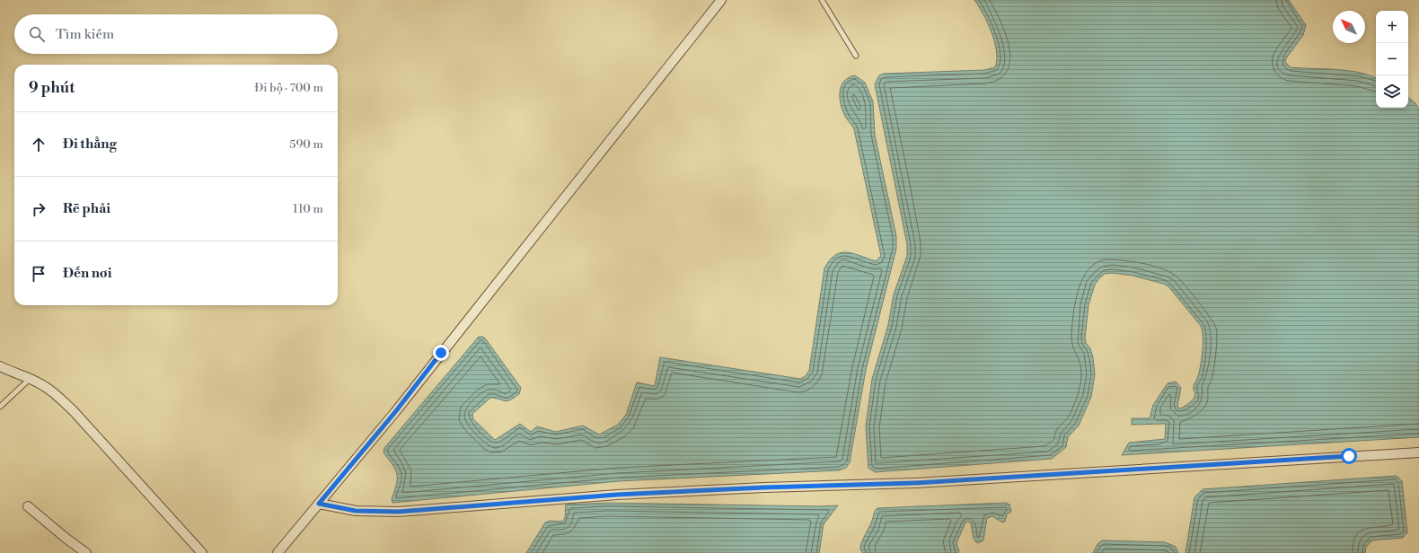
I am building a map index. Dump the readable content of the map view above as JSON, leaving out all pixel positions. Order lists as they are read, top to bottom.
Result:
{
  "north": "top left",
  "page": {
    "map_buttons": ["+", "−"],
    "search": "Tìm kiếm",
    "heading": ["9 phút", "Đi bộ · 700 m"],
    "list": [
      ["Đi thẳng", "590 m"],
      ["Rẽ phải", "110 m"],
      "Đến nơi"
    ]
  }
}
